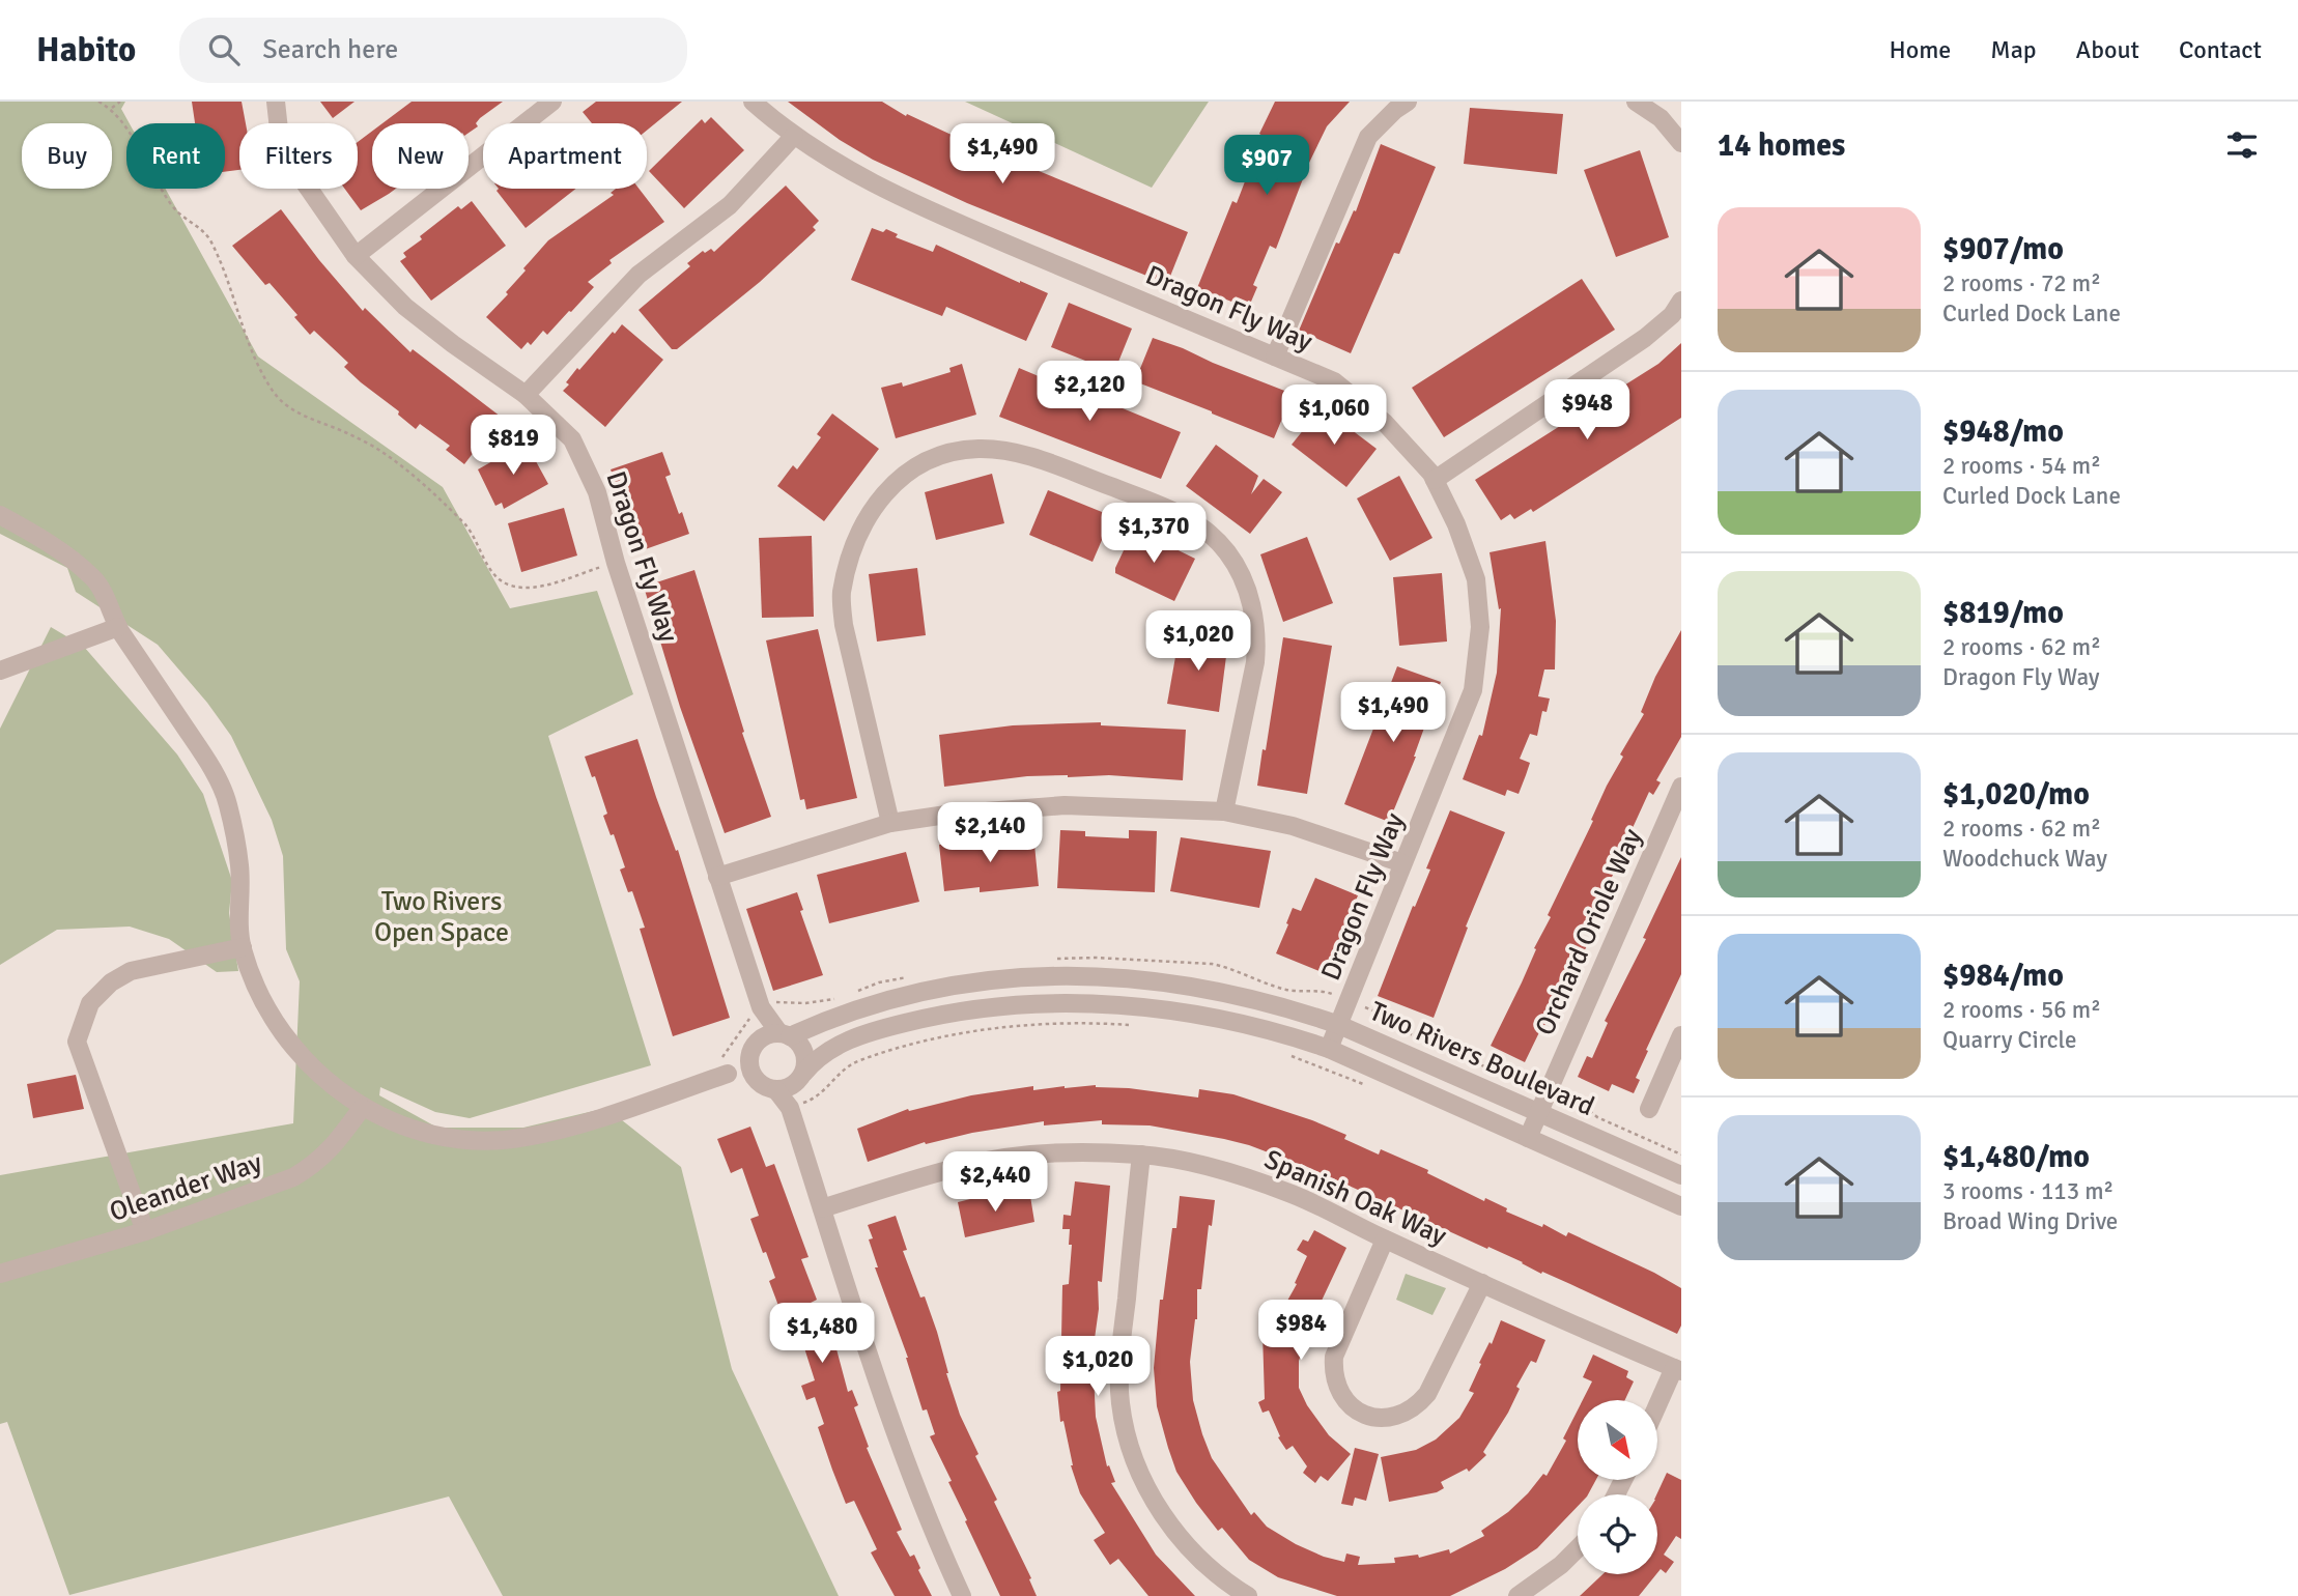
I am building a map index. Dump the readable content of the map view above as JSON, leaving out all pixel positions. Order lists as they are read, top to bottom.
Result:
{
  "streets": {
    "street": [
      "Dragon Fly Way",
      "Orchard Oriole Way",
      "Two Rivers Boulevard",
      "Oleander Way",
      "Spanish Oak Way"
    ]
  },
  "crossings": [
    ["Dragon Fly Way", "Two Rivers Boulevard"],
    ["Orchard Oriole Way", "Two Rivers Boulevard"],
    ["Two Rivers Boulevard", "Oleander Way"]
  ],
  "parks": ["Two Rivers Open Space"],
  "north": "bottom right",
  "page": {
    "header": "Habito",
    "search": "Search here",
    "nav": [
      "Home",
      "Map",
      "About",
      "Contact"
    ],
    "heading": "14 homes",
    "price": [
      "$1,490",
      "$907",
      "$2,120",
      "$948",
      "$1,060",
      "$819",
      "$1,370",
      "$1,020",
      "$1,490",
      "$2,140",
      "$2,440",
      "$984",
      "$1,480",
      "$1,020"
    ],
    "chip": [
      "Buy",
      "Rent",
      "Filters",
      "New",
      "Apartment"
    ],
    "list": [
      {
        "name": "$907/mo",
        "note": "2 rooms · 72 m² · Curled Dock Lane"
      },
      {
        "name": "$948/mo",
        "note": "2 rooms · 54 m² · Curled Dock Lane"
      },
      {
        "name": "$819/mo",
        "note": "2 rooms · 62 m² · Dragon Fly Way"
      },
      {
        "name": "$1,020/mo",
        "note": "2 rooms · 62 m² · Woodchuck Way"
      },
      {
        "name": "$984/mo",
        "note": "2 rooms · 56 m² · Quarry Circle"
      },
      {
        "name": "$1,480/mo",
        "note": "3 rooms · 113 m² · Broad Wing Drive"
      }
    ]
  }
}
